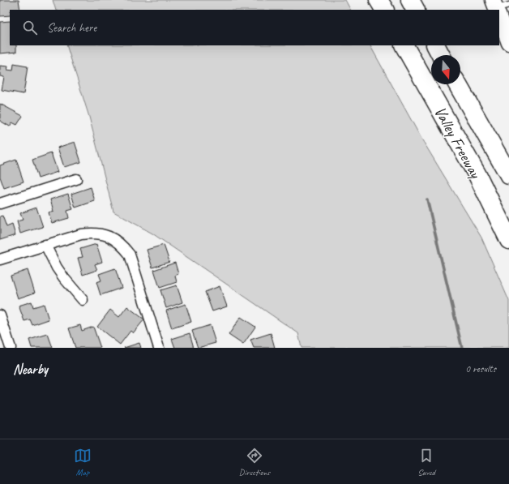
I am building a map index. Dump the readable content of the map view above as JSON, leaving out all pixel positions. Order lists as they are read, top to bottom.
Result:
{
  "streets": {
    "highway": ["Valley Freeway"]
  },
  "north": "bottom",
  "page": {
    "search": "Search here",
    "heading": ["Nearby", "0 results"],
    "nav": ["Map", "Directions", "Saved"]
  }
}
